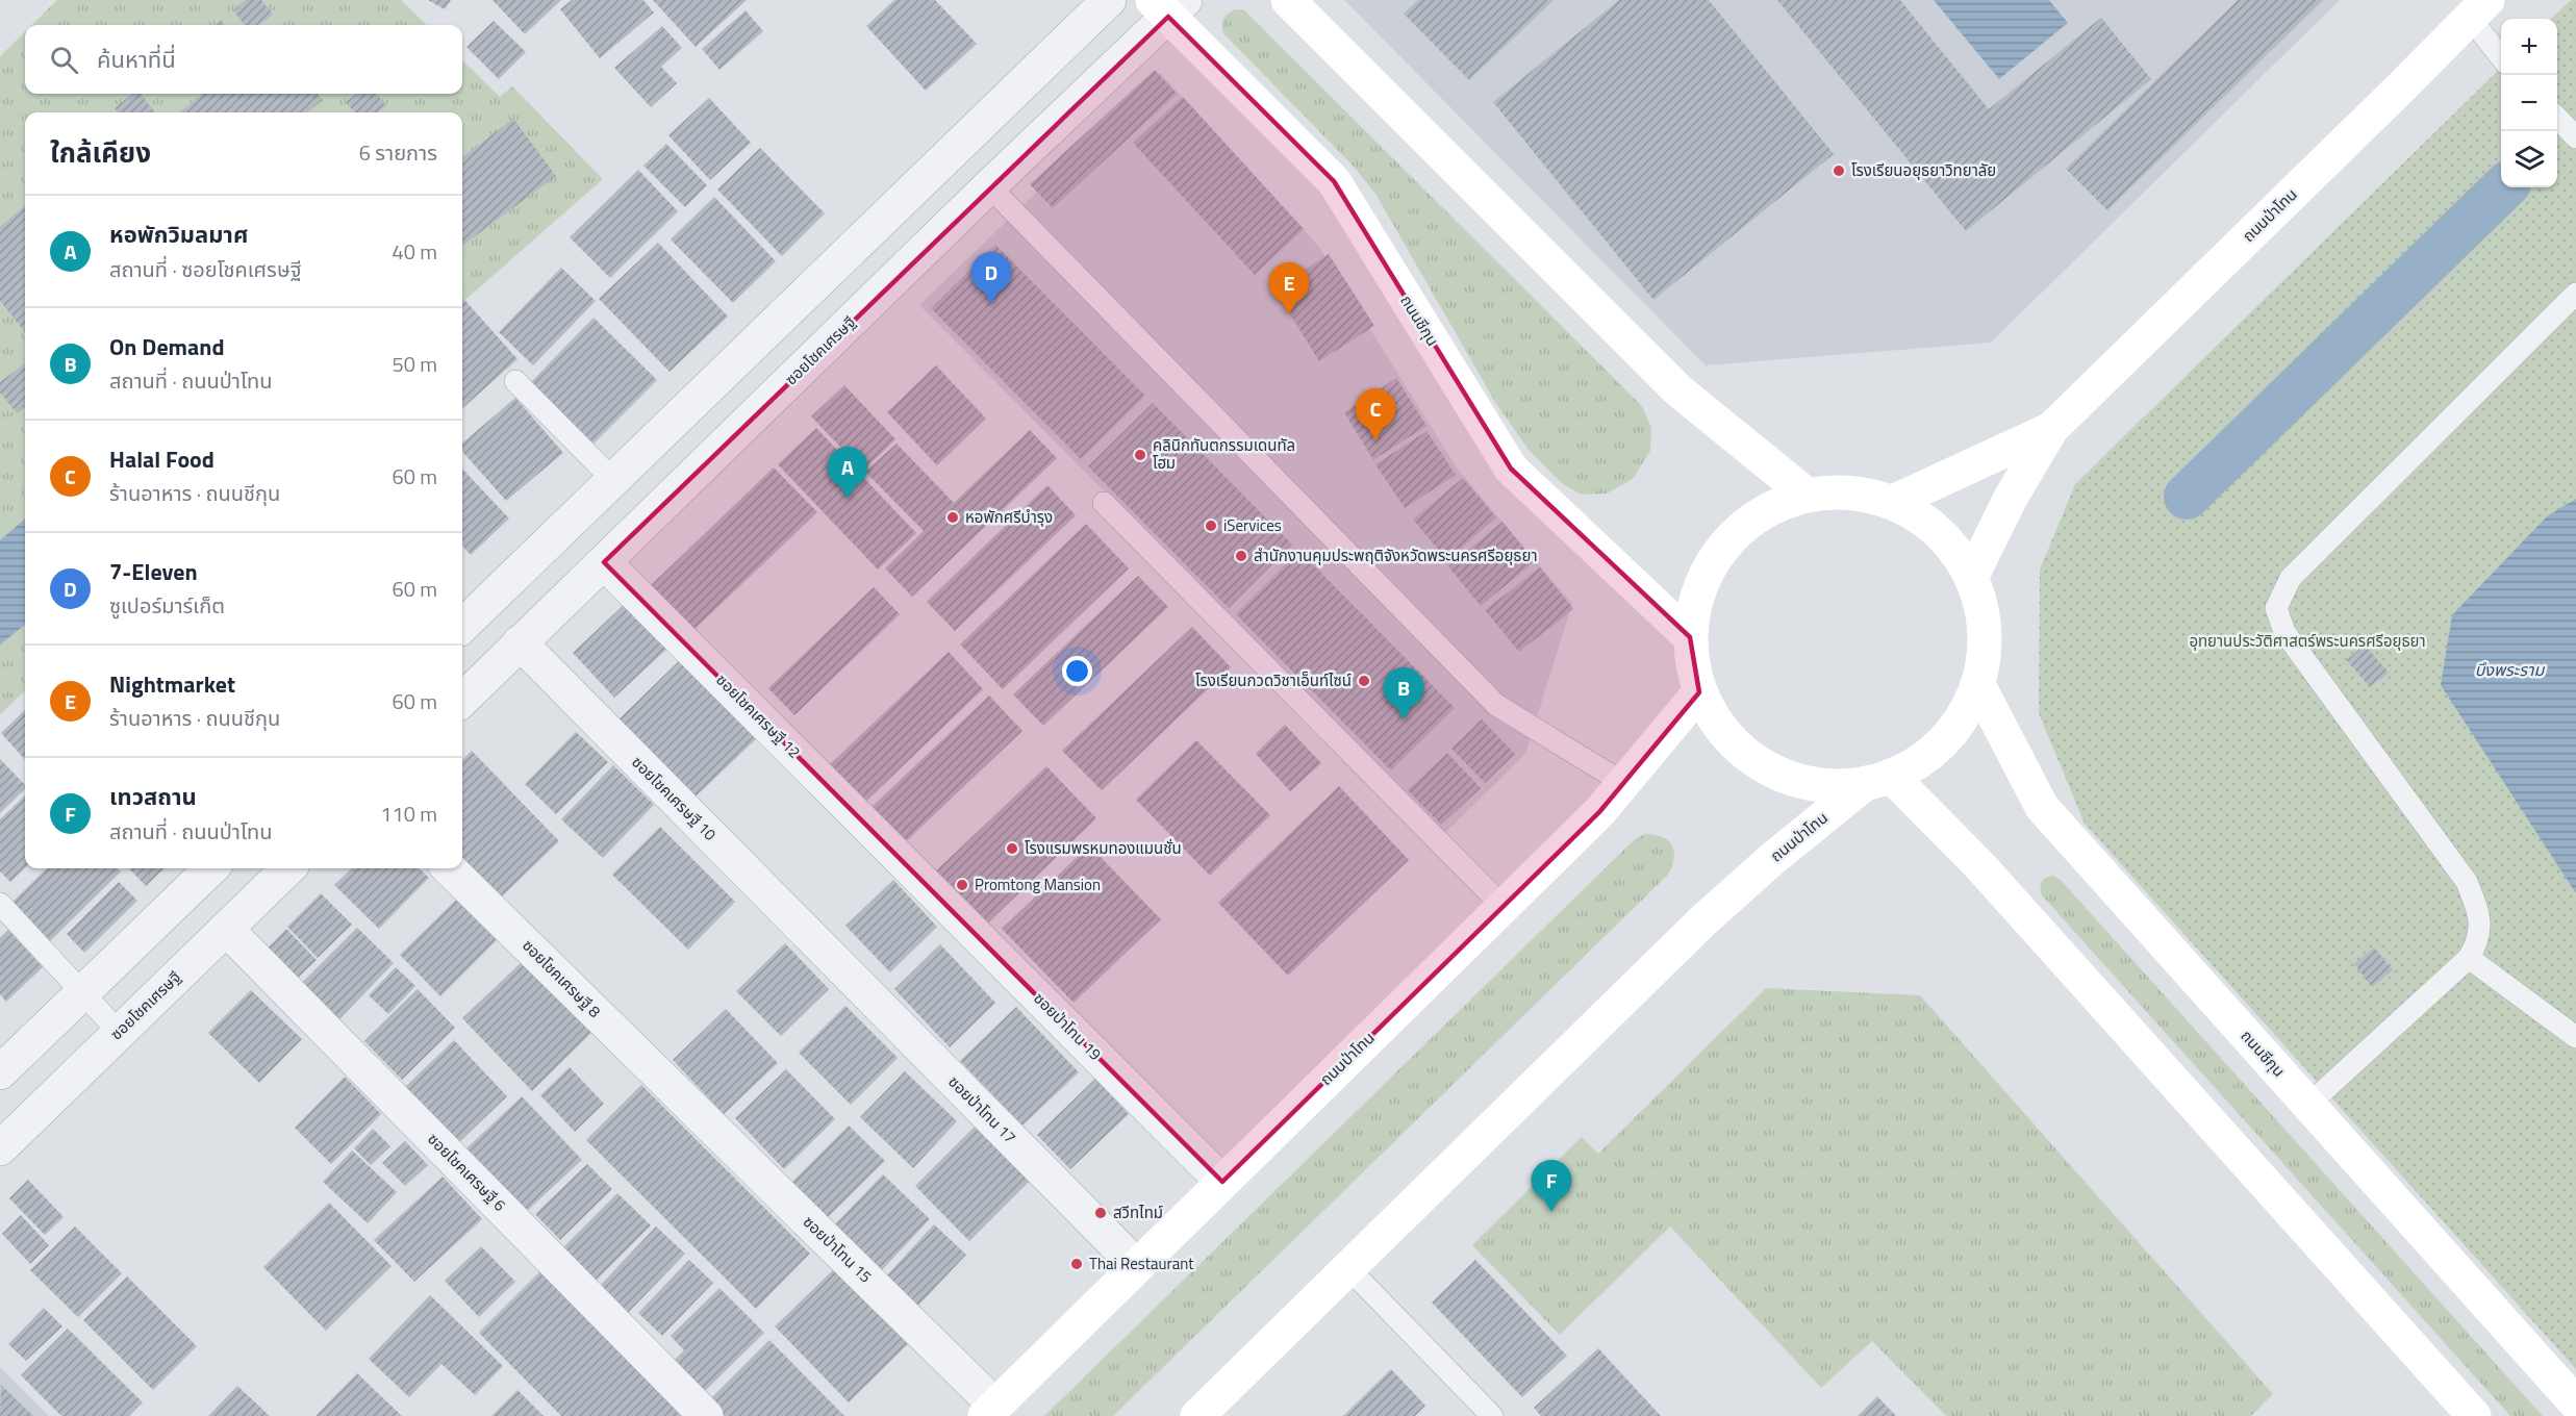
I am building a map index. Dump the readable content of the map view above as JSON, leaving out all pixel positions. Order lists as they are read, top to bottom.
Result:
{
  "streets": {
    "main road": ["ถนนป่าโทน", "ถนนชีกุน"],
    "street": [
      "ซอยโชคเศรษฐี",
      "ซอยโชคเศรษฐี 12",
      "ซอยโชคเศรษฐี 10",
      "ซอยโชคเศรษฐี 8",
      "ซอยป่าโทน 19",
      "ซอยป่าโทน 17",
      "ซอยโชคเศรษฐี 6",
      "ซอยป่าโทน 15"
    ]
  },
  "crossings": [
    ["ถนนป่าโทน", "ซอยป่าโทน 19"],
    ["ถนนป่าโทน", "ซอยป่าโทน 17"],
    ["ถนนป่าโทน", "ซอยป่าโทน 15"],
    ["ถนนชีกุน", "ซอยโชคเศรษฐี"],
    ["ซอยโชคเศรษฐี", "ซอยโชคเศรษฐี 12"],
    ["ซอยโชคเศรษฐี", "ซอยโชคเศรษฐี 10"],
    ["ซอยโชคเศรษฐี", "ซอยโชคเศรษฐี 6"],
    ["ซอยโชคเศรษฐี 12", "ซอยป่าโทน 19"],
    ["ซอยโชคเศรษฐี 10", "ซอยป่าโทน 17"],
    ["ซอยโชคเศรษฐี 8", "ซอยป่าโทน 15"]
  ],
  "water": ["บึงพระราม"],
  "parks": ["อุทยานประวัติศาสตร์พระนครศรีอยุธยา"],
  "places": [
    "โรงเรียนอยุธยาวิทยาลัย",
    "คลินิกทันตกรรมเดนทัล โฮม",
    "หอพักศรีบำรุง",
    "iServices",
    "สำนักงานคุมประพฤติจังหวัดพระนครศรีอยุธยา",
    "โรงเรียนกวดวิชาเอ็นท์ไซน์",
    "โรงแรมพรหมทองแมนชั่น",
    "Promtong Mansion",
    "สวีทไทม์",
    "Thai Restaurant"
  ],
  "page": {
    "map_buttons": ["+", "−"],
    "search": "ค้นหาที่นี่",
    "heading": ["ใกล้เคียง", "6 รายการ"],
    "list": [
      {
        "mark": "A",
        "name": "หอพักวิมลมาศ",
        "note": "สถานที่ · ซอยโชคเศรษฐี",
        "value": "40 m"
      },
      {
        "mark": "B",
        "name": "On Demand",
        "note": "สถานที่ · ถนนป่าโทน",
        "value": "50 m"
      },
      {
        "mark": "C",
        "name": "Halal Food",
        "note": "ร้านอาหาร · ถนนชีกุน",
        "value": "60 m"
      },
      {
        "mark": "D",
        "name": "7-Eleven",
        "note": "ซูเปอร์มาร์เก็ต",
        "value": "60 m"
      },
      {
        "mark": "E",
        "name": "Nightmarket",
        "note": "ร้านอาหาร · ถนนชีกุน",
        "value": "60 m"
      },
      {
        "mark": "F",
        "name": "เทวสถาน",
        "note": "สถานที่ · ถนนป่าโทน",
        "value": "110 m"
      }
    ],
    "pins": [
      "D",
      "E",
      "C",
      "A",
      "B",
      "F"
    ]
  }
}
